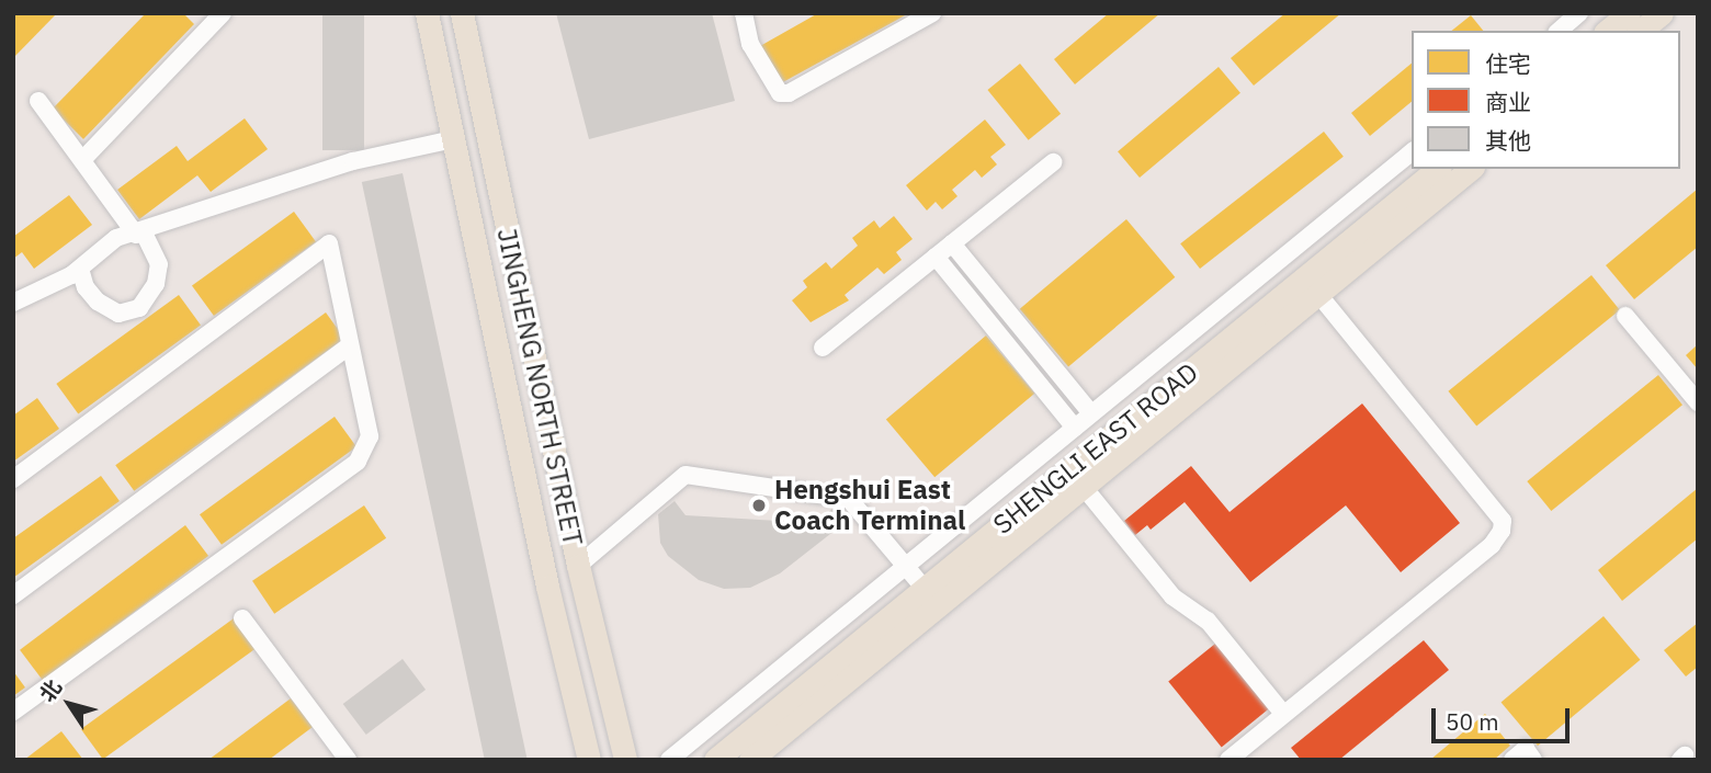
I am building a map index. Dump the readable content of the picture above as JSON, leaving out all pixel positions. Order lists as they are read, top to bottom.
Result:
{
  "streets": {
    "main road": ["JINGHENG NORTH STREET", "SHENGLI EAST ROAD"]
  },
  "places": ["Hengshui East Coach Terminal"],
  "legend": ["住宅", "商业", "其他"],
  "scale_bar": "50 m",
  "north": "top left"
}
